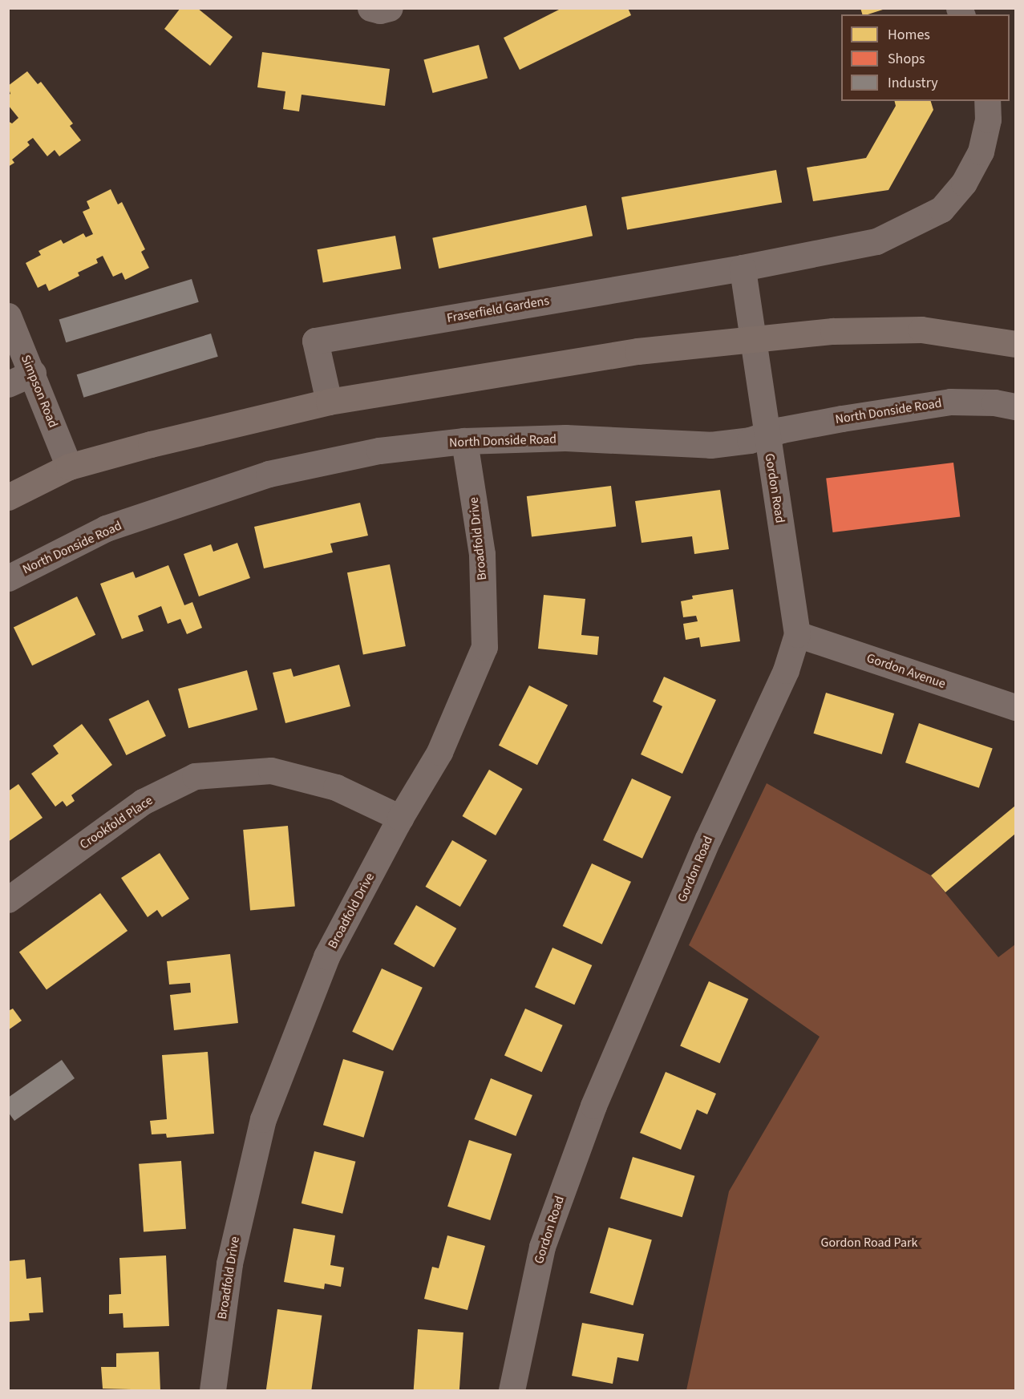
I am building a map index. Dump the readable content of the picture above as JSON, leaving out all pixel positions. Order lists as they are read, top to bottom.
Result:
{
  "streets": {
    "street": [
      "Fraserfield Gardens",
      "Simpson Road",
      "North Donside Road",
      "Gordon Road",
      "Broadfold Drive",
      "Gordon Avenue",
      "Crookfold Place"
    ]
  },
  "crossings": [
    ["North Donside Road", "Gordon Road"],
    ["North Donside Road", "Broadfold Drive"],
    ["Gordon Road", "Gordon Avenue"],
    ["Broadfold Drive", "Crookfold Place"]
  ],
  "parks": ["Gordon Road Park"],
  "legend": ["Homes", "Shops", "Industry"]
}
